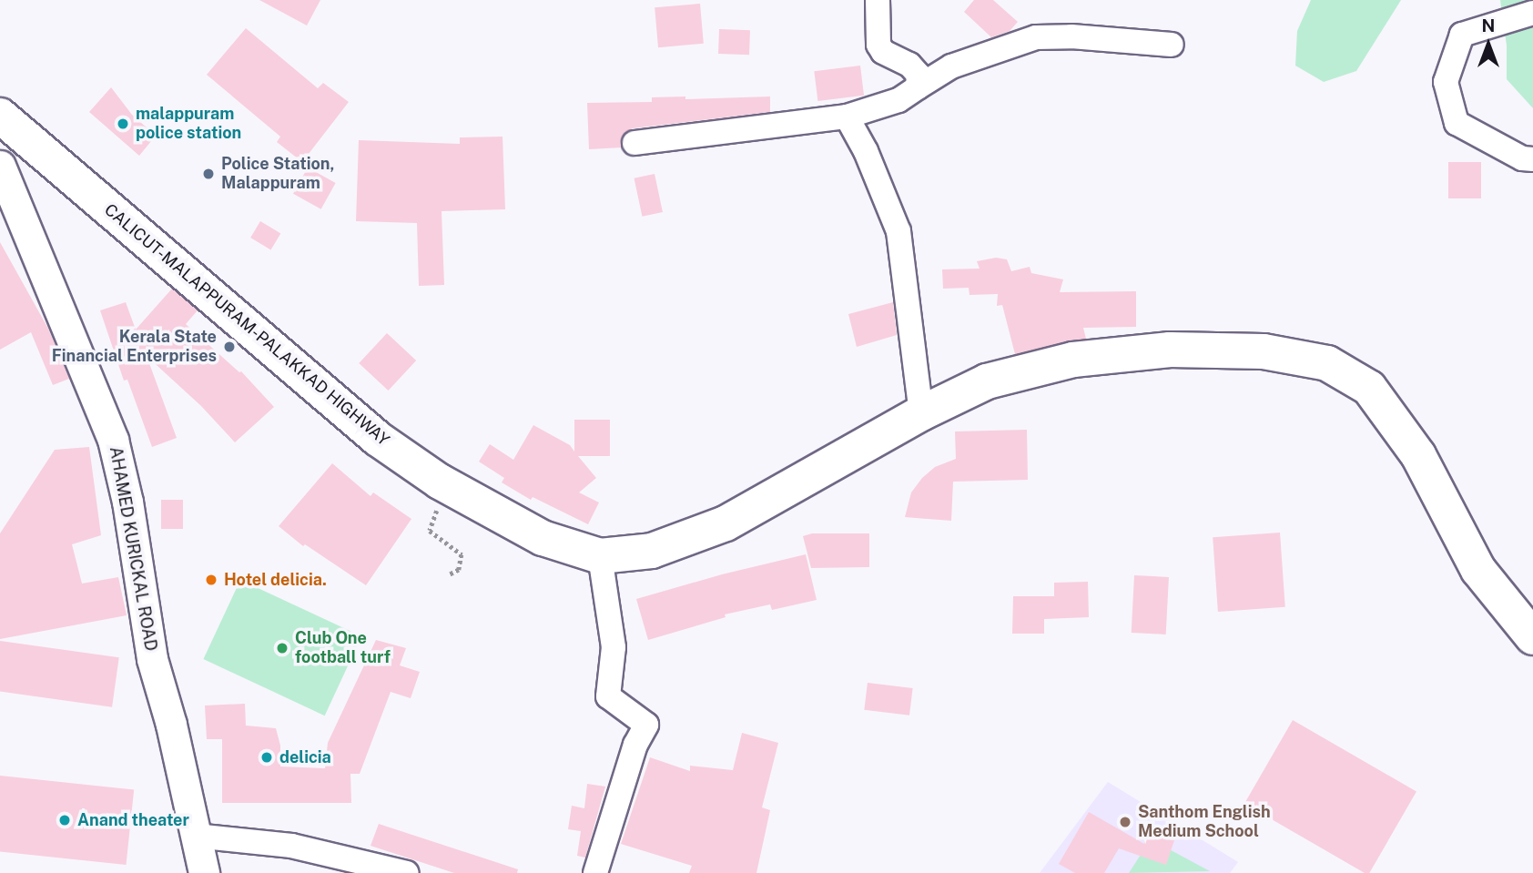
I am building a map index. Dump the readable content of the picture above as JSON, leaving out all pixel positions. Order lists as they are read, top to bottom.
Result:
{
  "streets": {
    "highway": ["CALICUT-MALAPPURAM-PALAKKAD HIGHWAY"],
    "main road": ["AHAMED KURICKAL ROAD"]
  },
  "places": [
    "malappuram police station",
    "Police Station, Malappuram",
    "Kerala State Financial Enterprises",
    "Hotel delicia.",
    "Club One football turf",
    "delicia",
    "Anand theater",
    "Santhom English Medium School"
  ],
  "north": "top"
}
